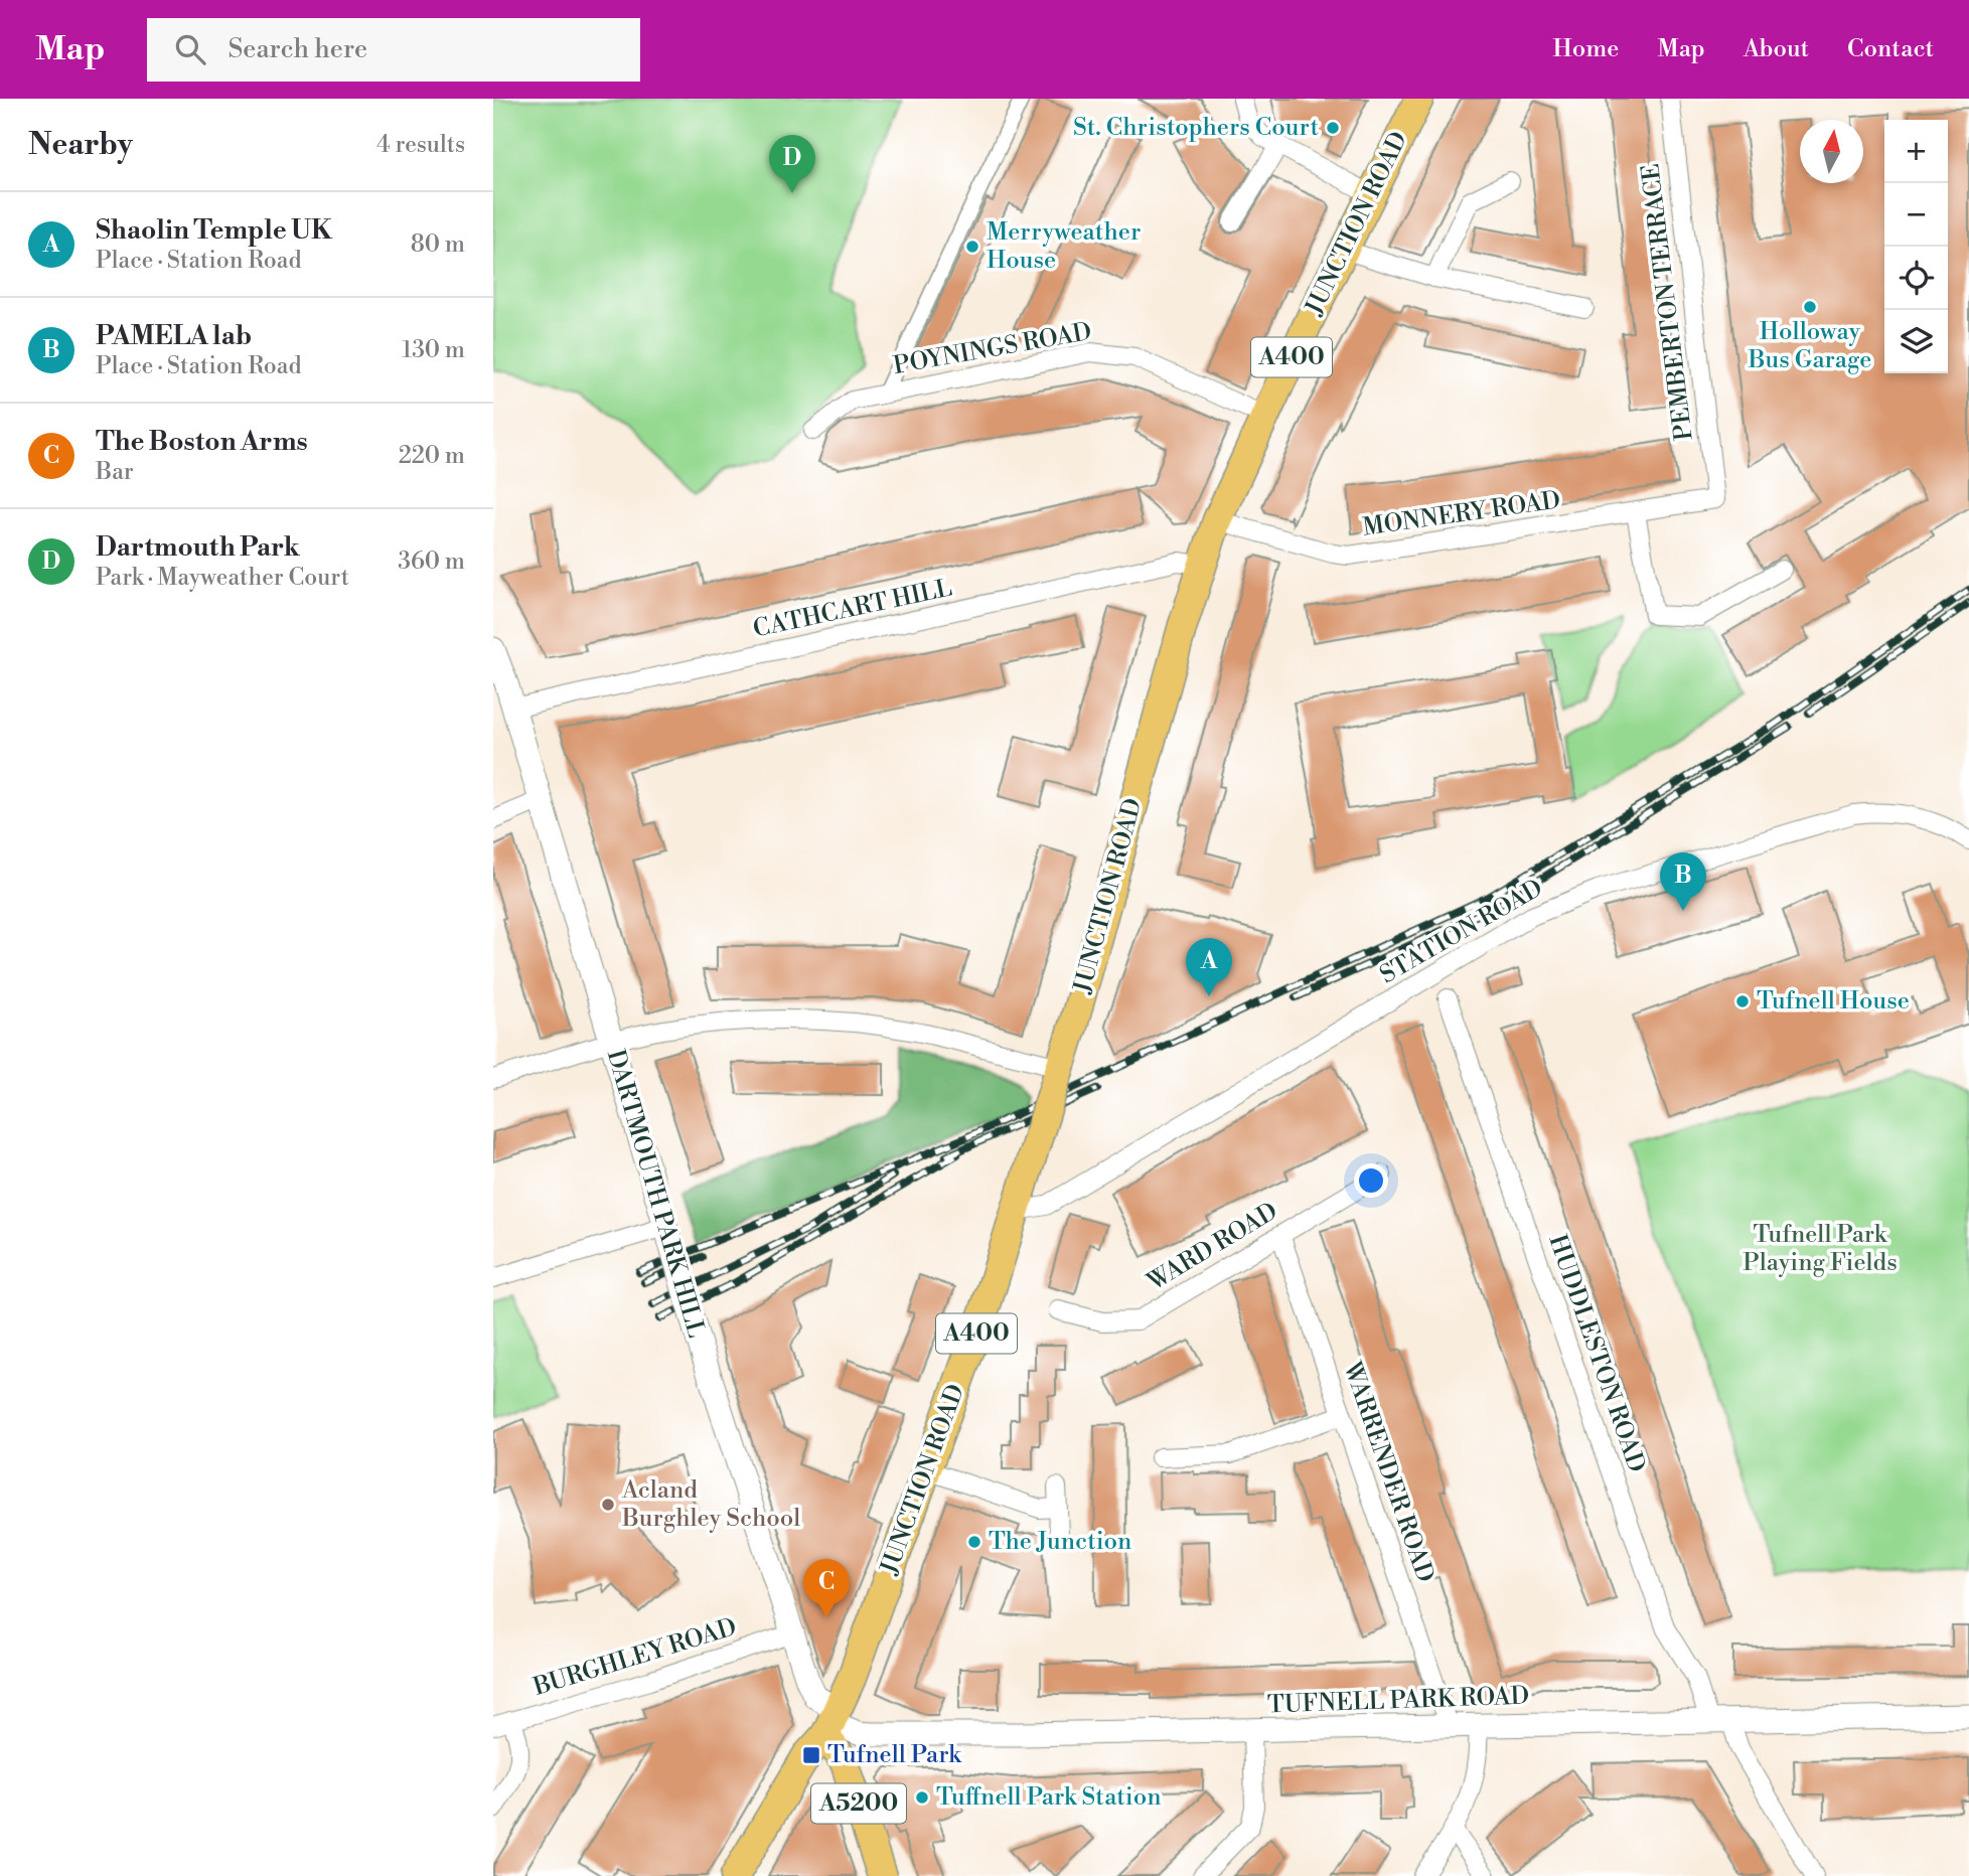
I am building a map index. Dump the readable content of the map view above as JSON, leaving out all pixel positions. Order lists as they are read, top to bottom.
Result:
{
  "streets": {
    "main road": ["JUNCTION ROAD", "A400", "A5200"],
    "street": [
      "PEMBERTON TERRACE",
      "POYNINGS ROAD",
      "MONNERY ROAD",
      "CATHCART HILL",
      "STATION ROAD",
      "DARTMOUTH PARK HILL",
      "WARD ROAD",
      "HUDDLESTON ROAD",
      "WARRENDER ROAD",
      "BURGHLEY ROAD",
      "TUFNELL PARK ROAD"
    ]
  },
  "crossings": [
    ["JUNCTION ROAD", "POYNINGS ROAD"],
    ["JUNCTION ROAD", "A400"],
    ["JUNCTION ROAD", "MONNERY ROAD"],
    ["JUNCTION ROAD", "CATHCART HILL"],
    ["JUNCTION ROAD", "STATION ROAD"],
    ["JUNCTION ROAD", "DARTMOUTH PARK HILL"],
    ["JUNCTION ROAD", "TUFNELL PARK ROAD"],
    ["JUNCTION ROAD", "A5200"],
    ["PEMBERTON TERRACE", "MONNERY ROAD"],
    ["A400", "DARTMOUTH PARK HILL"],
    ["A400", "TUFNELL PARK ROAD"],
    ["A400", "A5200"],
    ["CATHCART HILL", "DARTMOUTH PARK HILL"],
    ["DARTMOUTH PARK HILL", "BURGHLEY ROAD"],
    ["DARTMOUTH PARK HILL", "TUFNELL PARK ROAD"],
    ["DARTMOUTH PARK HILL", "A5200"],
    ["WARD ROAD", "WARRENDER ROAD"],
    ["HUDDLESTON ROAD", "TUFNELL PARK ROAD"],
    ["WARRENDER ROAD", "TUFNELL PARK ROAD"],
    ["TUFNELL PARK ROAD", "A5200"]
  ],
  "parks": ["Tufnell Park Playing Fields"],
  "places": {
    "other": [
      "St. Christophers Court",
      "Merryweather House",
      "Holloway Bus Garage",
      "Tufnell House",
      "Acland Burghley School",
      "The Junction",
      "Tuffnell Park Station"
    ],
    "transit": ["Tufnell Park"]
  },
  "north": "top",
  "page": {
    "header": "Map",
    "search": "Search here",
    "nav": [
      "Home",
      "Map",
      "About",
      "Contact"
    ],
    "heading": ["Nearby", "4 results"],
    "map_buttons": ["+", "−"],
    "pins": [
      "D",
      "B",
      "A",
      "C"
    ],
    "list": [
      {
        "mark": "A",
        "name": "Shaolin Temple UK",
        "note": "Place · Station Road",
        "value": "80 m"
      },
      {
        "mark": "B",
        "name": "PAMELA lab",
        "note": "Place · Station Road",
        "value": "130 m"
      },
      {
        "mark": "C",
        "name": "The Boston Arms",
        "note": "Bar",
        "value": "220 m"
      },
      {
        "mark": "D",
        "name": "Dartmouth Park",
        "note": "Park · Mayweather Court",
        "value": "360 m"
      }
    ]
  }
}
